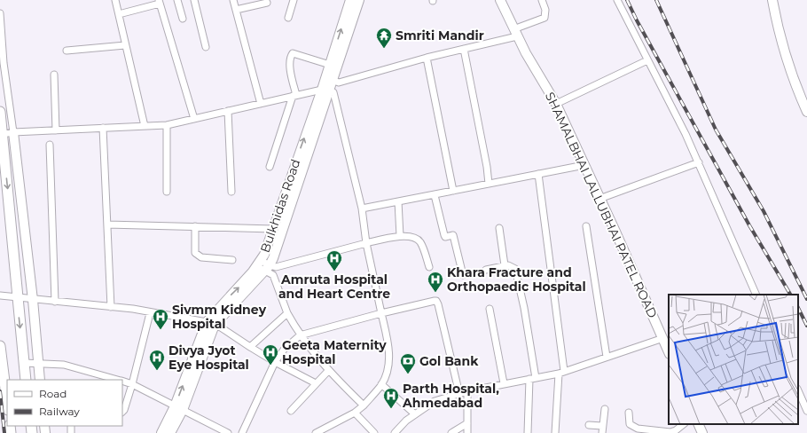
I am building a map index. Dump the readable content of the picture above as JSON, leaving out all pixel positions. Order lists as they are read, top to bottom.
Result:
{
  "streets": {
    "street": ["SHAMALBHAI LALLUBHAI PATEL ROAD", "Bulkhidas Road"]
  },
  "places": {
    "temple": ["Smriti Mandir"],
    "hospital": [
      "Amruta Hospital and Heart Centre",
      "Khara Fracture and Orthopaedic Hospital",
      "Sivmm Kidney Hospital",
      "Geeta Maternity Hospital",
      "Divya Jyot Eye Hospital",
      "Parth Hospital, Ahmedabad"
    ],
    "bank": ["Gol Bank"]
  },
  "legend": ["Road", "Railway"]
}
